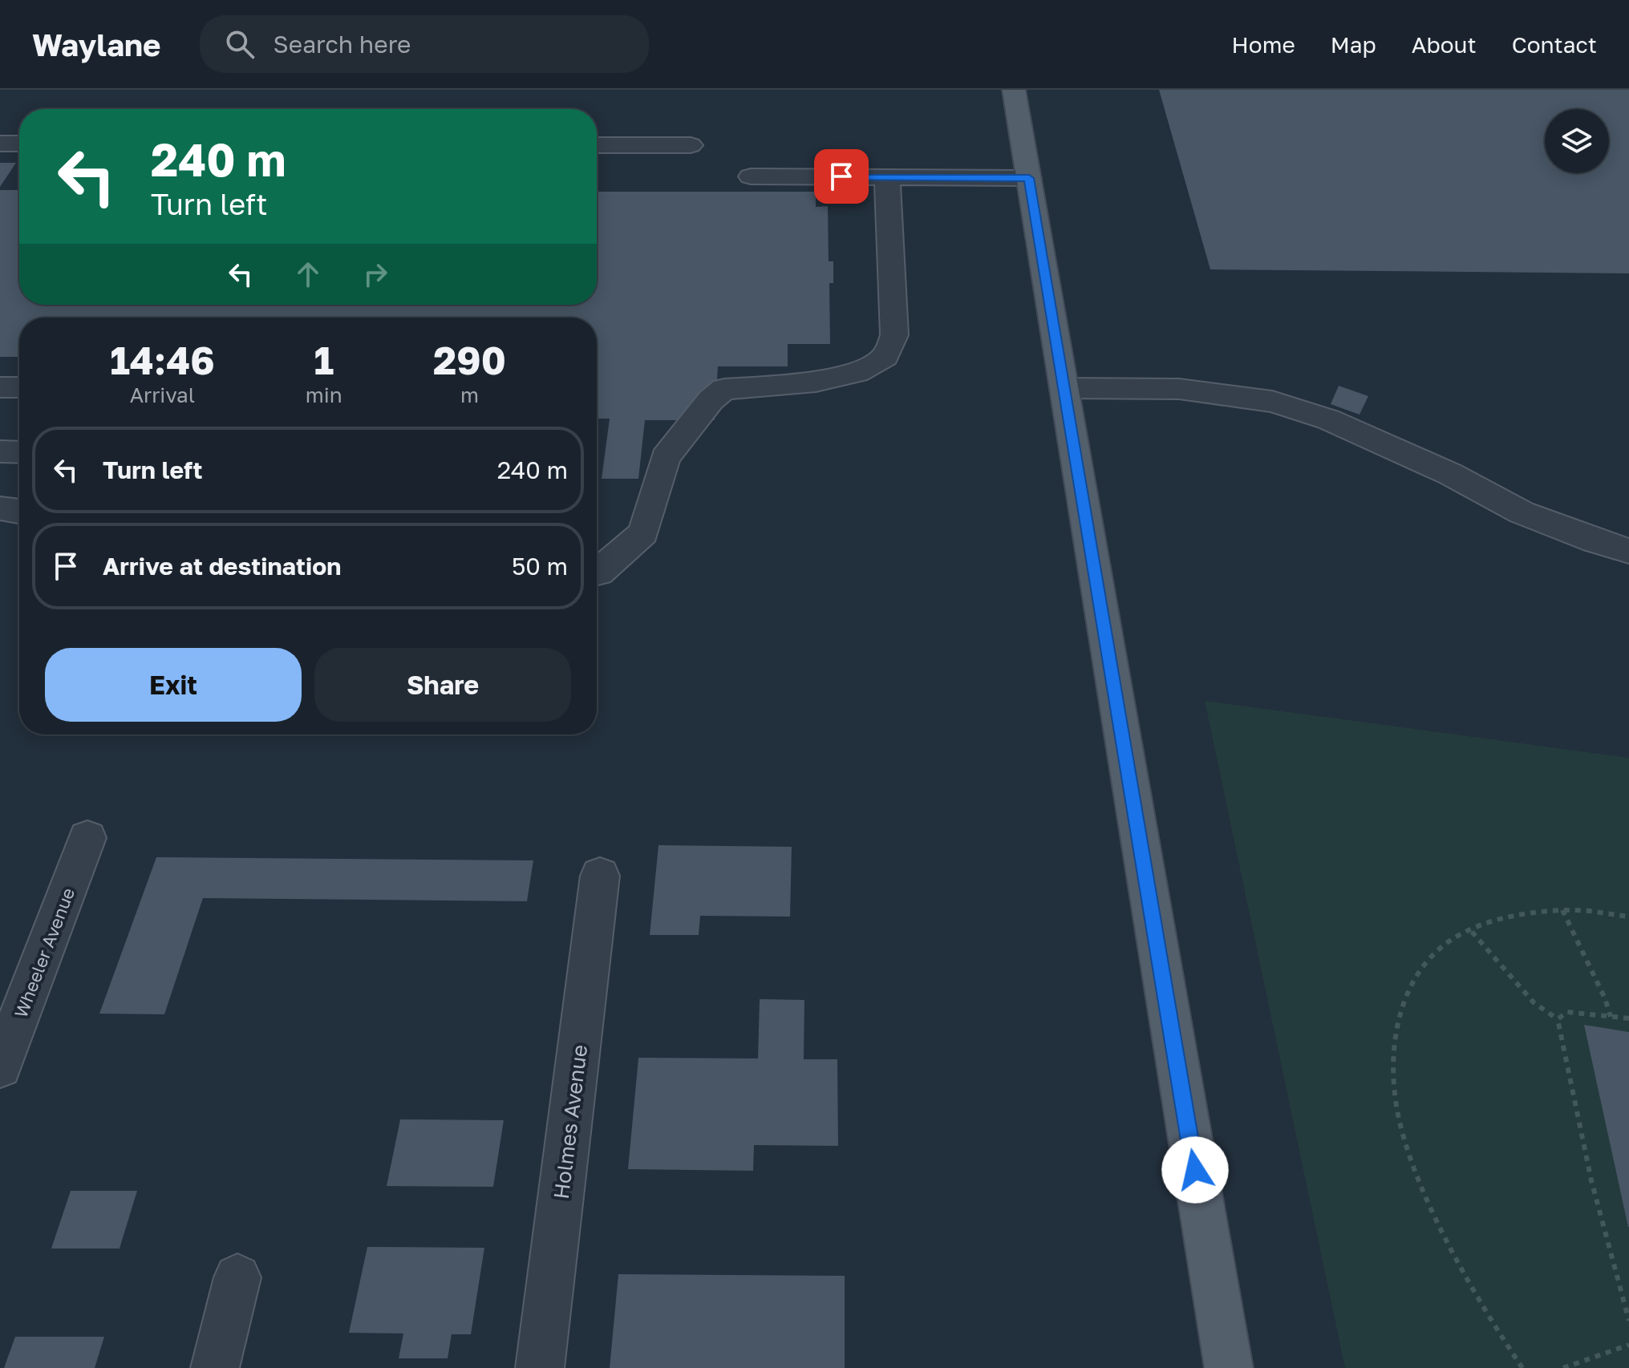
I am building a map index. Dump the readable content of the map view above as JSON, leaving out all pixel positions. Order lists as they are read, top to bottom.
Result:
{
  "streets": {
    "street": ["Wheeler Avenue", "Holmes Avenue"]
  },
  "page": {
    "header": "Waylane",
    "search": "Search here",
    "nav": [
      "Home",
      "Map",
      "About",
      "Contact"
    ],
    "turn": ["240 m", "Turn left"],
    "eta": [
      "14:46",
      "Arrival",
      "1",
      "min",
      "290",
      "m"
    ],
    "list": [
      {
        "name": "Turn left",
        "value": "240 m"
      },
      {
        "name": "Arrive at destination",
        "value": "50 m"
      }
    ],
    "buttons": ["Exit", "Share"]
  }
}
